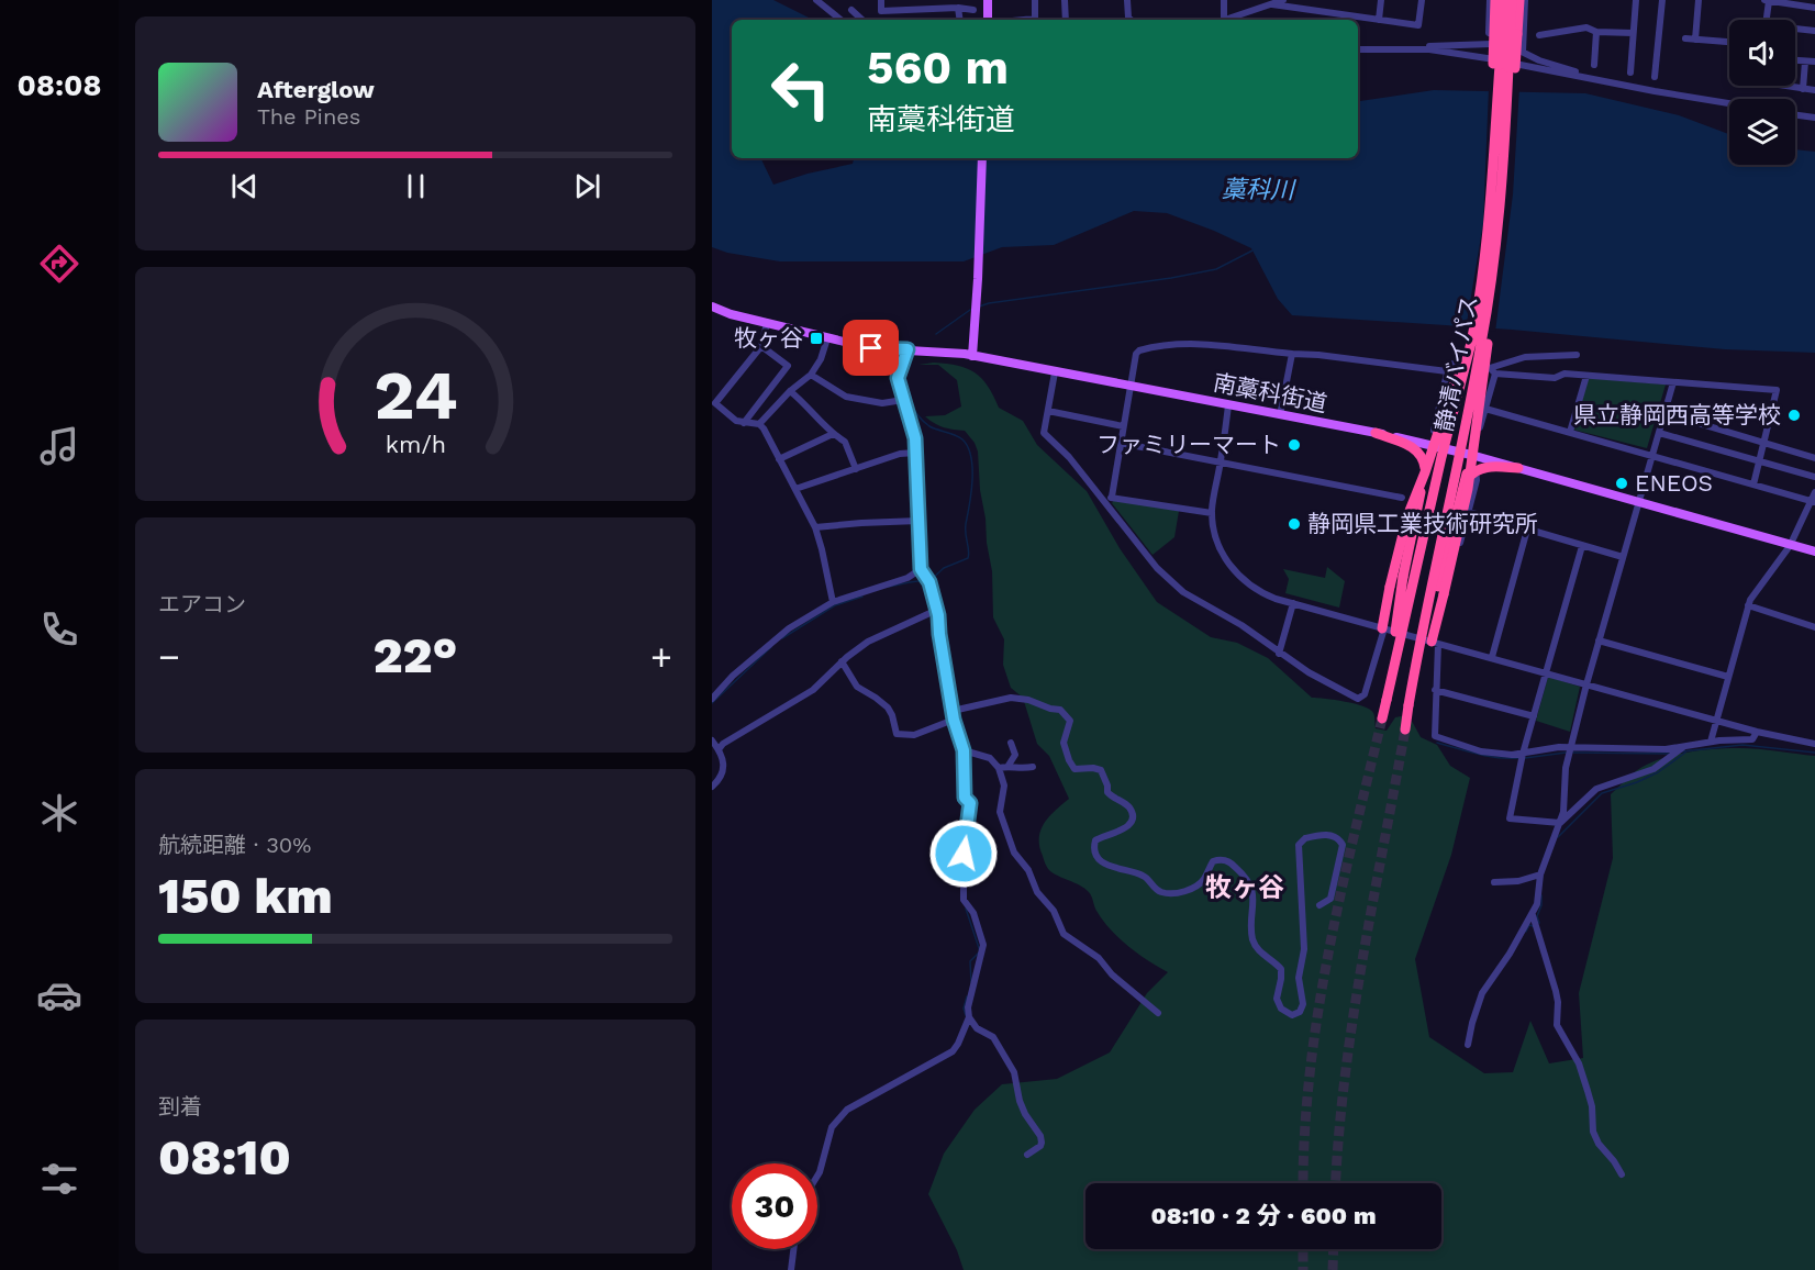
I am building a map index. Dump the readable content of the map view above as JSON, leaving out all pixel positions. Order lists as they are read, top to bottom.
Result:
{
  "streets": {
    "highway": ["静清バイパス"],
    "main road": ["南藁科街道"]
  },
  "districts": ["牧ヶ谷"],
  "water": ["藁科川"],
  "places": {
    "transit": ["牧ヶ谷"],
    "other": [
      "県立静岡西高等学校",
      "ファミリーマート",
      "ENEOS",
      "静岡県工業技術研究所"
    ]
  },
  "page": {
    "tabs": "08:08",
    "turn": ["560 m", "南藁科街道"],
    "song": ["Afterglow", "The Pines"],
    "tile": [
      "エアコン",
      ["航続距離 · 30%", "150 km"],
      ["到着", "08:10"]
    ],
    "heat": ["−", "22°", "+"],
    "limit": "30",
    "trip": "08:10 · 2 分 · 600 m",
    "gauge": ["24", "km/h"]
  }
}
